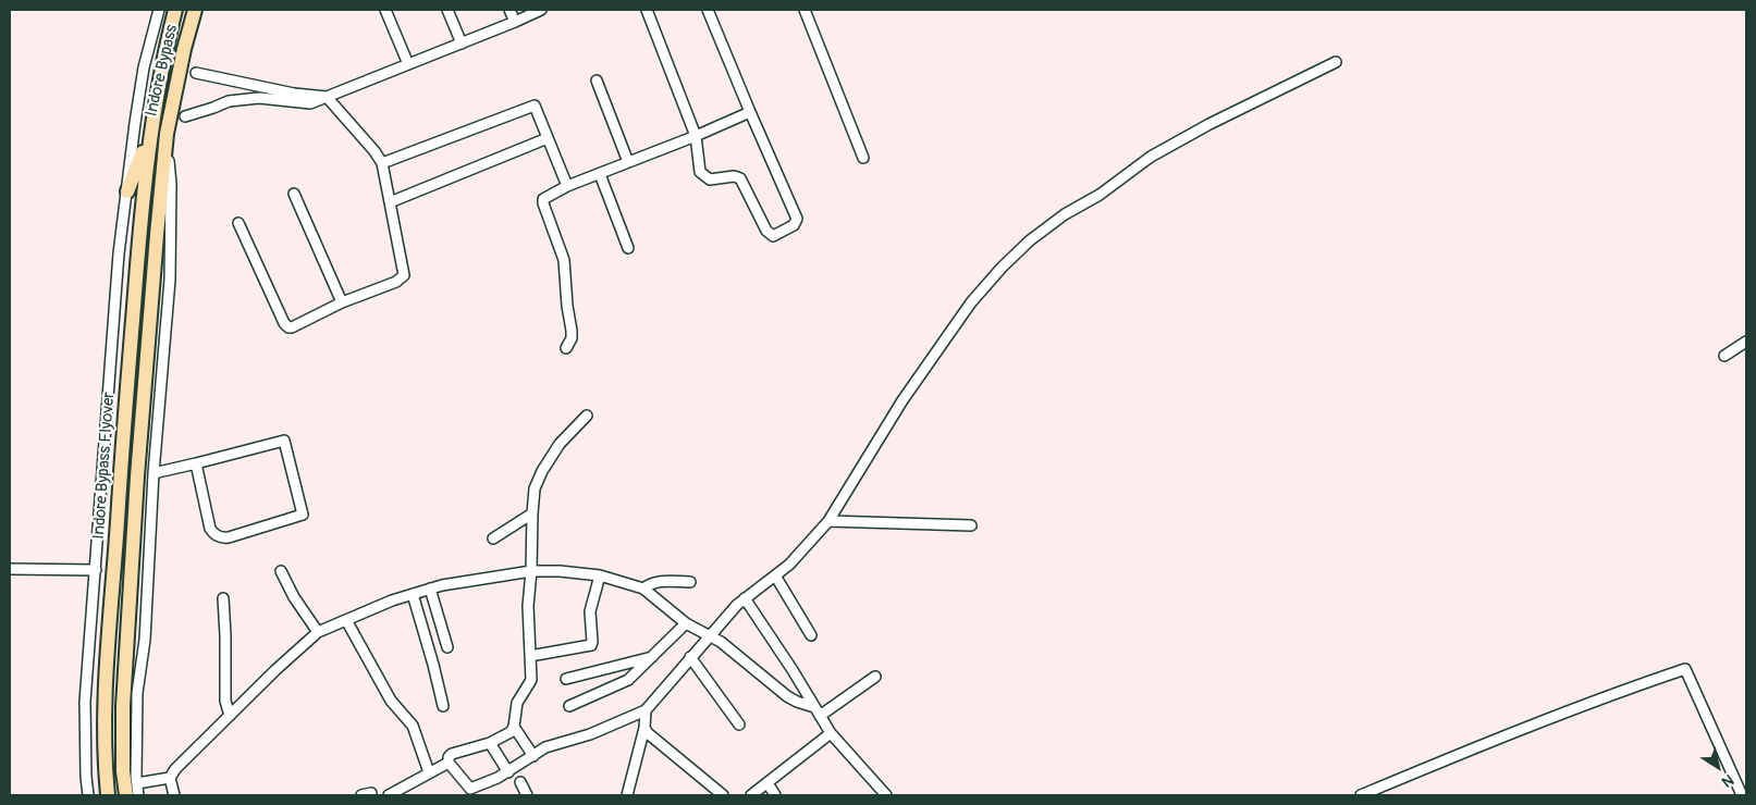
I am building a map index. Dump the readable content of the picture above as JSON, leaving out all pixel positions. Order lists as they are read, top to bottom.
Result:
{
  "streets": {
    "highway": ["Indore Bypass", "Indore Bypass Flyover"]
  },
  "crossings": [
    ["Indore Bypass", "Indore Bypass Flyover"]
  ],
  "north": "bottom right"
}
